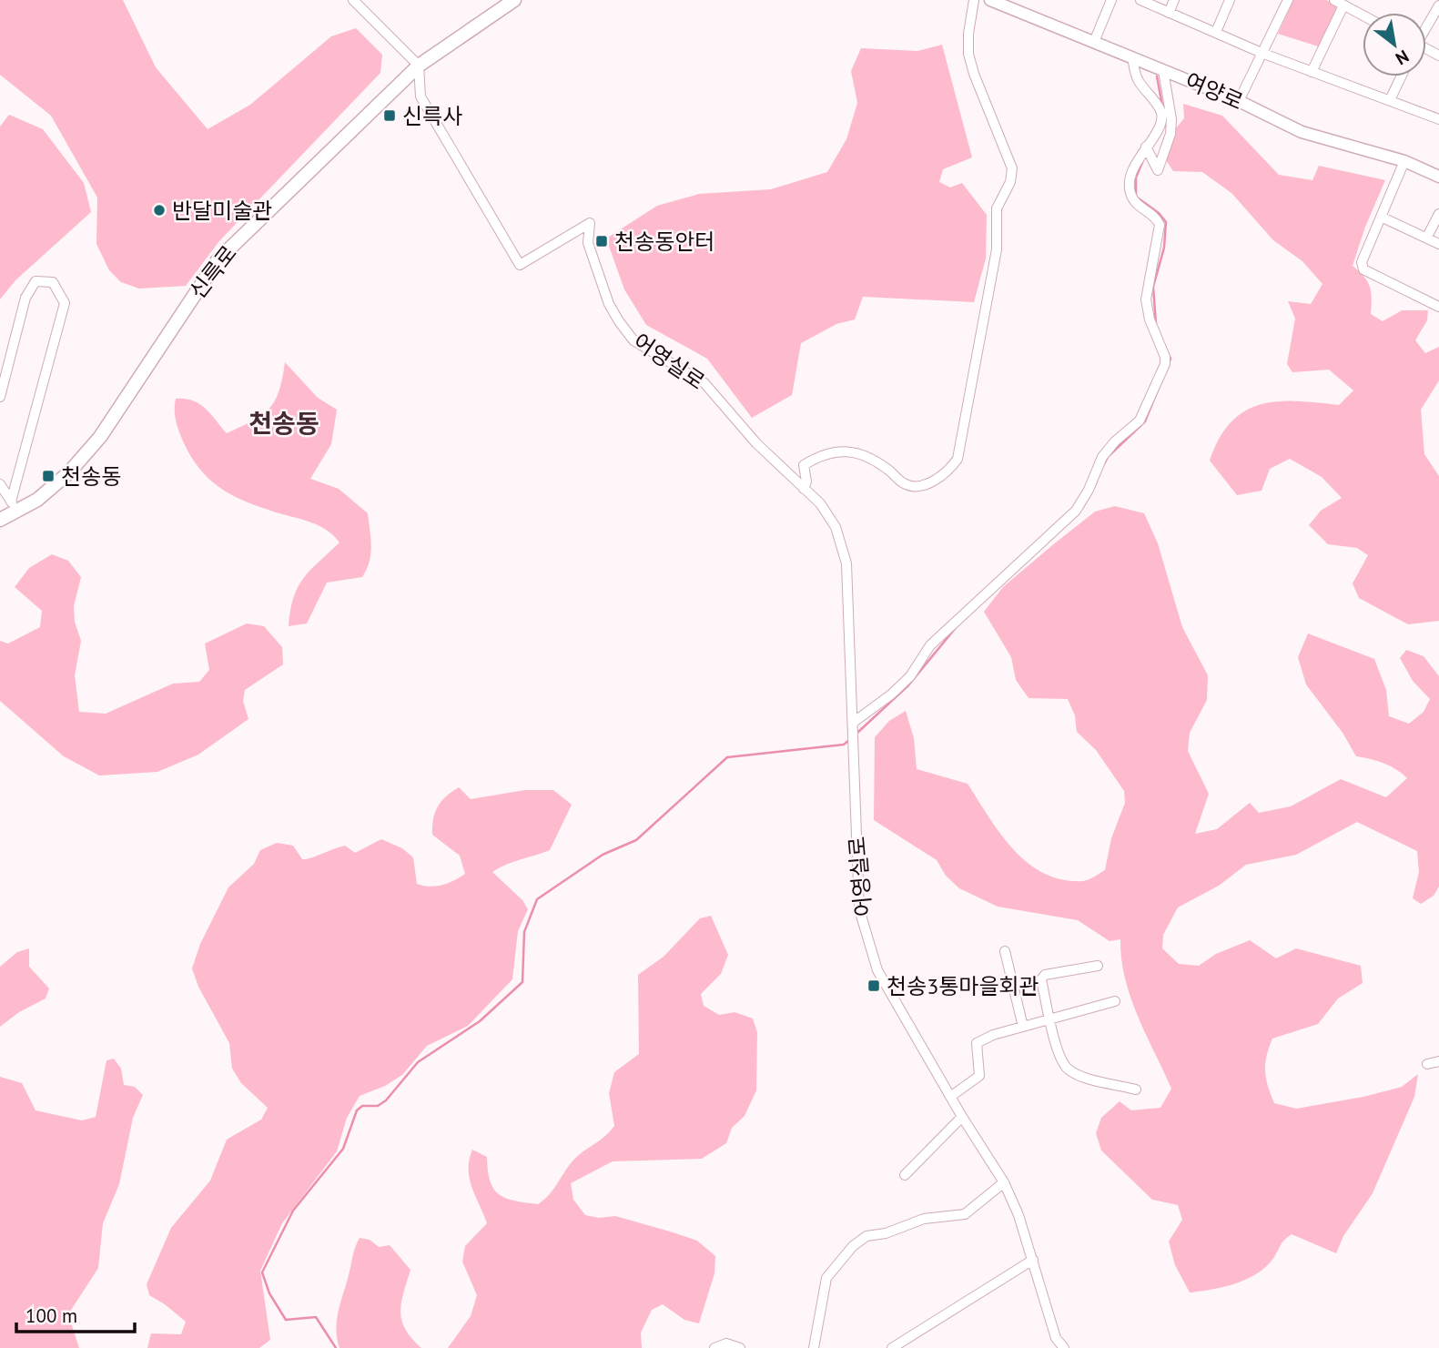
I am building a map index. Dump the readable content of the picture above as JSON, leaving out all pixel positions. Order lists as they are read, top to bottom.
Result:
{
  "streets": {
    "main road": ["신륵로"],
    "street": ["여양로", "어영실로"]
  },
  "crossings": [
    ["신륵로", "어영실로"]
  ],
  "districts": ["천송동"],
  "places": {
    "transit": [
      "신륵사",
      "천송동안터",
      "천송동",
      "천송3통마을회관"
    ],
    "other": ["반달미술관"]
  },
  "scale_bar": "100 m",
  "north": "bottom right"
}
